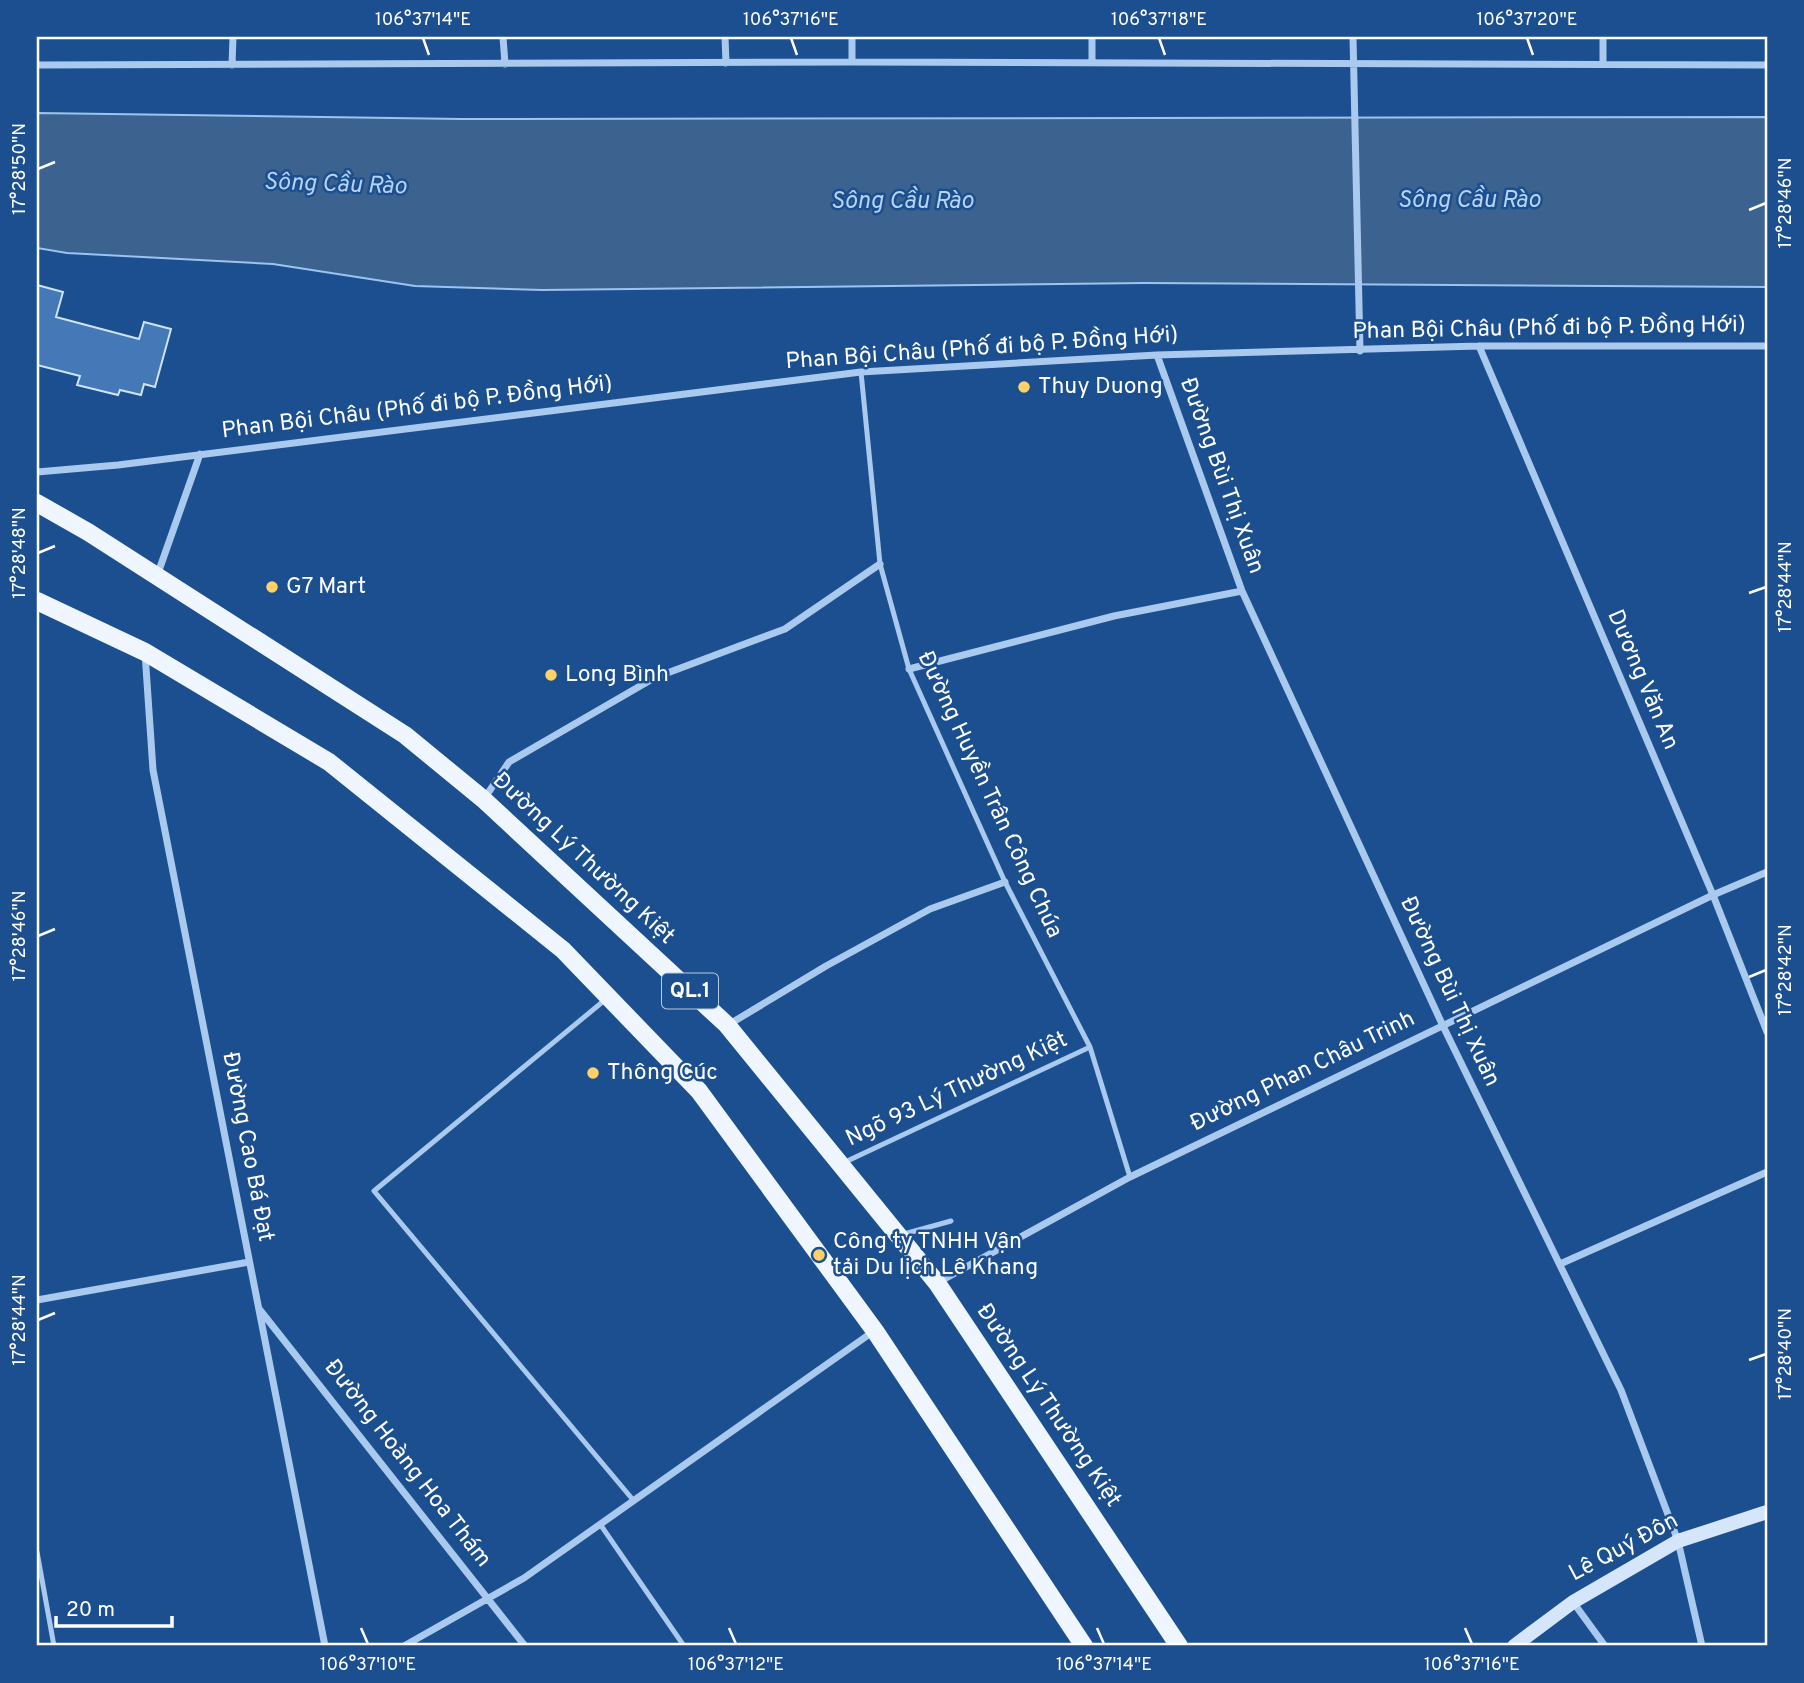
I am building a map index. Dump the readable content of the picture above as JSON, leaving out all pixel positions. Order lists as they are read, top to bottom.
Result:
{
  "streets": {
    "main road": ["Đường Lý Thường Kiệt", "QL.1", "Lê Quý Đôn"],
    "street": [
      "Phan Bội Châu (Phố đi bộ P. Đồng Hới)",
      "Đường Bùi Thị Xuân",
      "Dương Văn An",
      "Đường Phan Châu Trinh",
      "Đường Cao Bá Đạt",
      "Đường Hoàng Hoa Thám"
    ],
    "lane": ["Đường Huyền Trân Công Chúa", "Ngõ 93 Lý Thường Kiệt"]
  },
  "crossings": [
    ["Phan Bội Châu (Phố đi bộ P. Đồng Hới)", "Đường Bùi Thị Xuân"],
    ["Phan Bội Châu (Phố đi bộ P. Đồng Hới)", "Dương Văn An"],
    ["Phan Bội Châu (Phố đi bộ P. Đồng Hới)", "Đường Huyền Trân Công Chúa"],
    ["Đường Bùi Thị Xuân", "Đường Phan Châu Trinh"],
    ["Đường Bùi Thị Xuân", "Lê Quý Đôn"],
    ["Dương Văn An", "Đường Phan Châu Trinh"],
    ["Đường Huyền Trân Công Chúa", "Đường Phan Châu Trinh"],
    ["Đường Huyền Trân Công Chúa", "Ngõ 93 Lý Thường Kiệt"],
    ["Đường Lý Thường Kiệt", "Đường Phan Châu Trinh"],
    ["Đường Lý Thường Kiệt", "Ngõ 93 Lý Thường Kiệt"],
    ["QL.1", "Đường Cao Bá Đạt"],
    ["Đường Cao Bá Đạt", "Đường Hoàng Hoa Thám"]
  ],
  "water": ["Sông Cầu Rào"],
  "places": [
    "Thuy Duong",
    "G7 Mart",
    "Long Bình",
    "Thông Cúc",
    "Công ty TNHH Vận tải Du lịch Lê Khang"
  ],
  "scale_bar": "20 m",
  "coordinates": [
    "106°37'14\"E",
    "106°37'16\"E",
    "106°37'18\"E",
    "106°37'20\"E",
    "17°28'50\"N",
    "17°28'46\"N",
    "17°28'48\"N",
    "17°28'44\"N",
    "17°28'42\"N",
    "17°28'40\"N",
    "106°37'10\"E",
    "106°37'12\"E"
  ]
}
